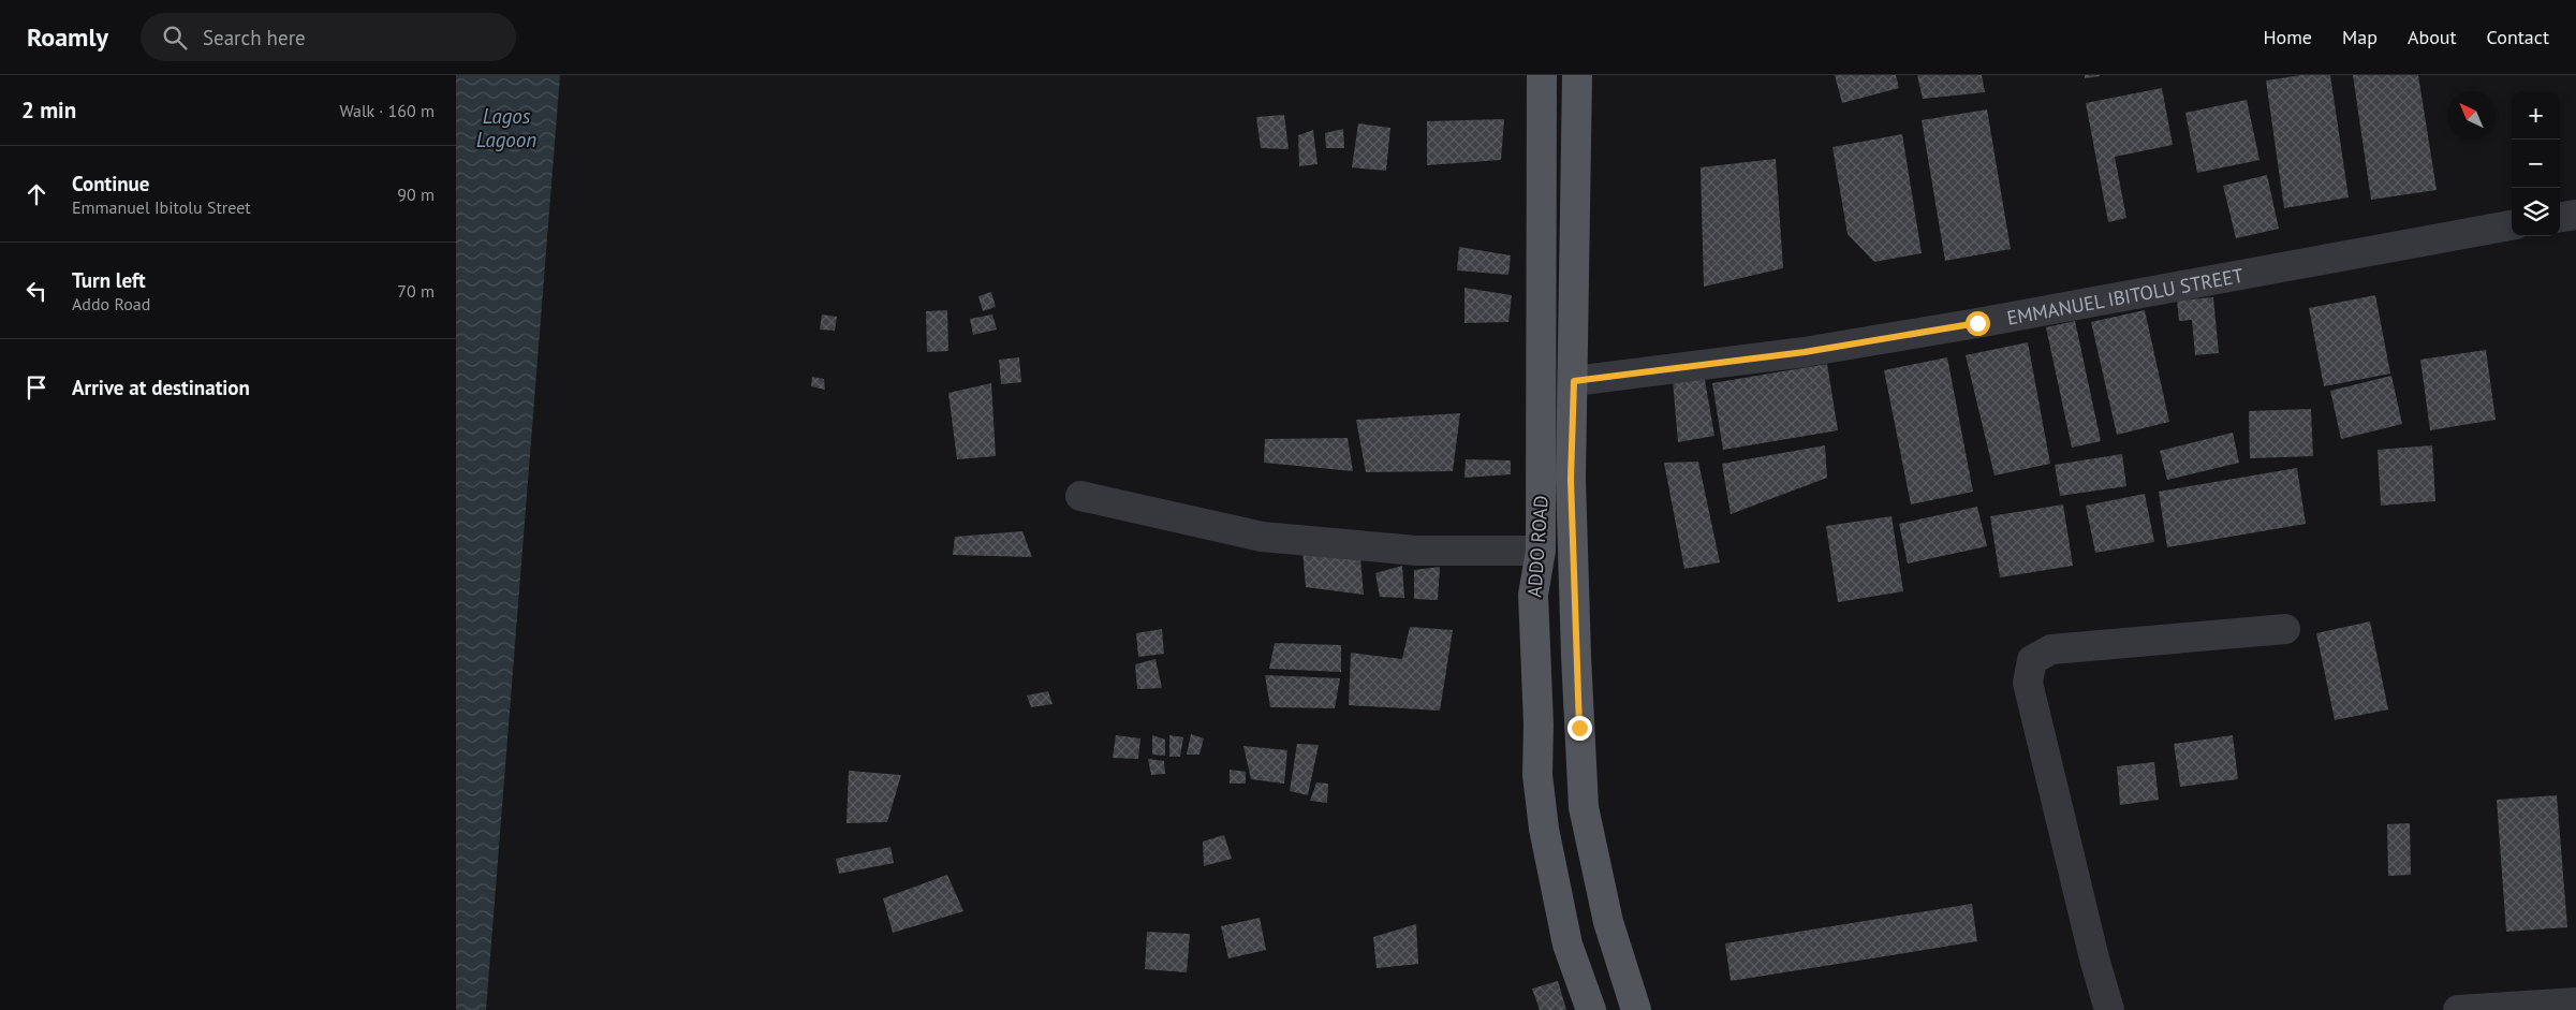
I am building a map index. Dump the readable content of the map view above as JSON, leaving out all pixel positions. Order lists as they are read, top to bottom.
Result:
{
  "streets": {
    "main road": ["ADDO ROAD"],
    "street": ["EMMANUEL IBITOLU STREET"]
  },
  "crossings": [
    ["EMMANUEL IBITOLU STREET", "ADDO ROAD"]
  ],
  "water": ["Lagos Lagoon"],
  "north": "top left",
  "page": {
    "header": "Roamly",
    "search": "Search here",
    "nav": [
      "Home",
      "Map",
      "About",
      "Contact"
    ],
    "heading": ["2 min", "Walk · 160 m"],
    "map_buttons": ["+", "−"],
    "list": [
      ["Continue", "Emmanuel Ibitolu Street", "90 m"],
      ["Turn left", "Addo Road", "70 m"],
      "Arrive at destination"
    ]
  }
}
